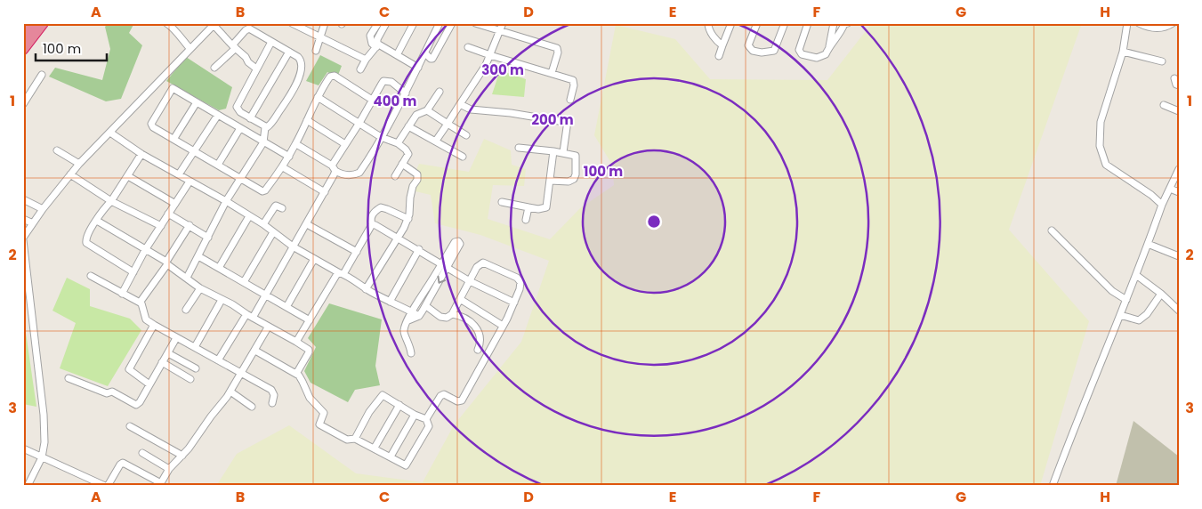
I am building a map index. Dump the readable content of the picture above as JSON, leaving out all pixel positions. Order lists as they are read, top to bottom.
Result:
{
  "scale_bar": "100 m",
  "grid": {
    "columns": [
      "A",
      "B",
      "C",
      "D",
      "E",
      "F",
      "G",
      "H"
    ],
    "rows": ["1", "2", "3"]
  },
  "rings": [
    "300 m",
    "400 m",
    "200 m",
    "100 m"
  ]
}
